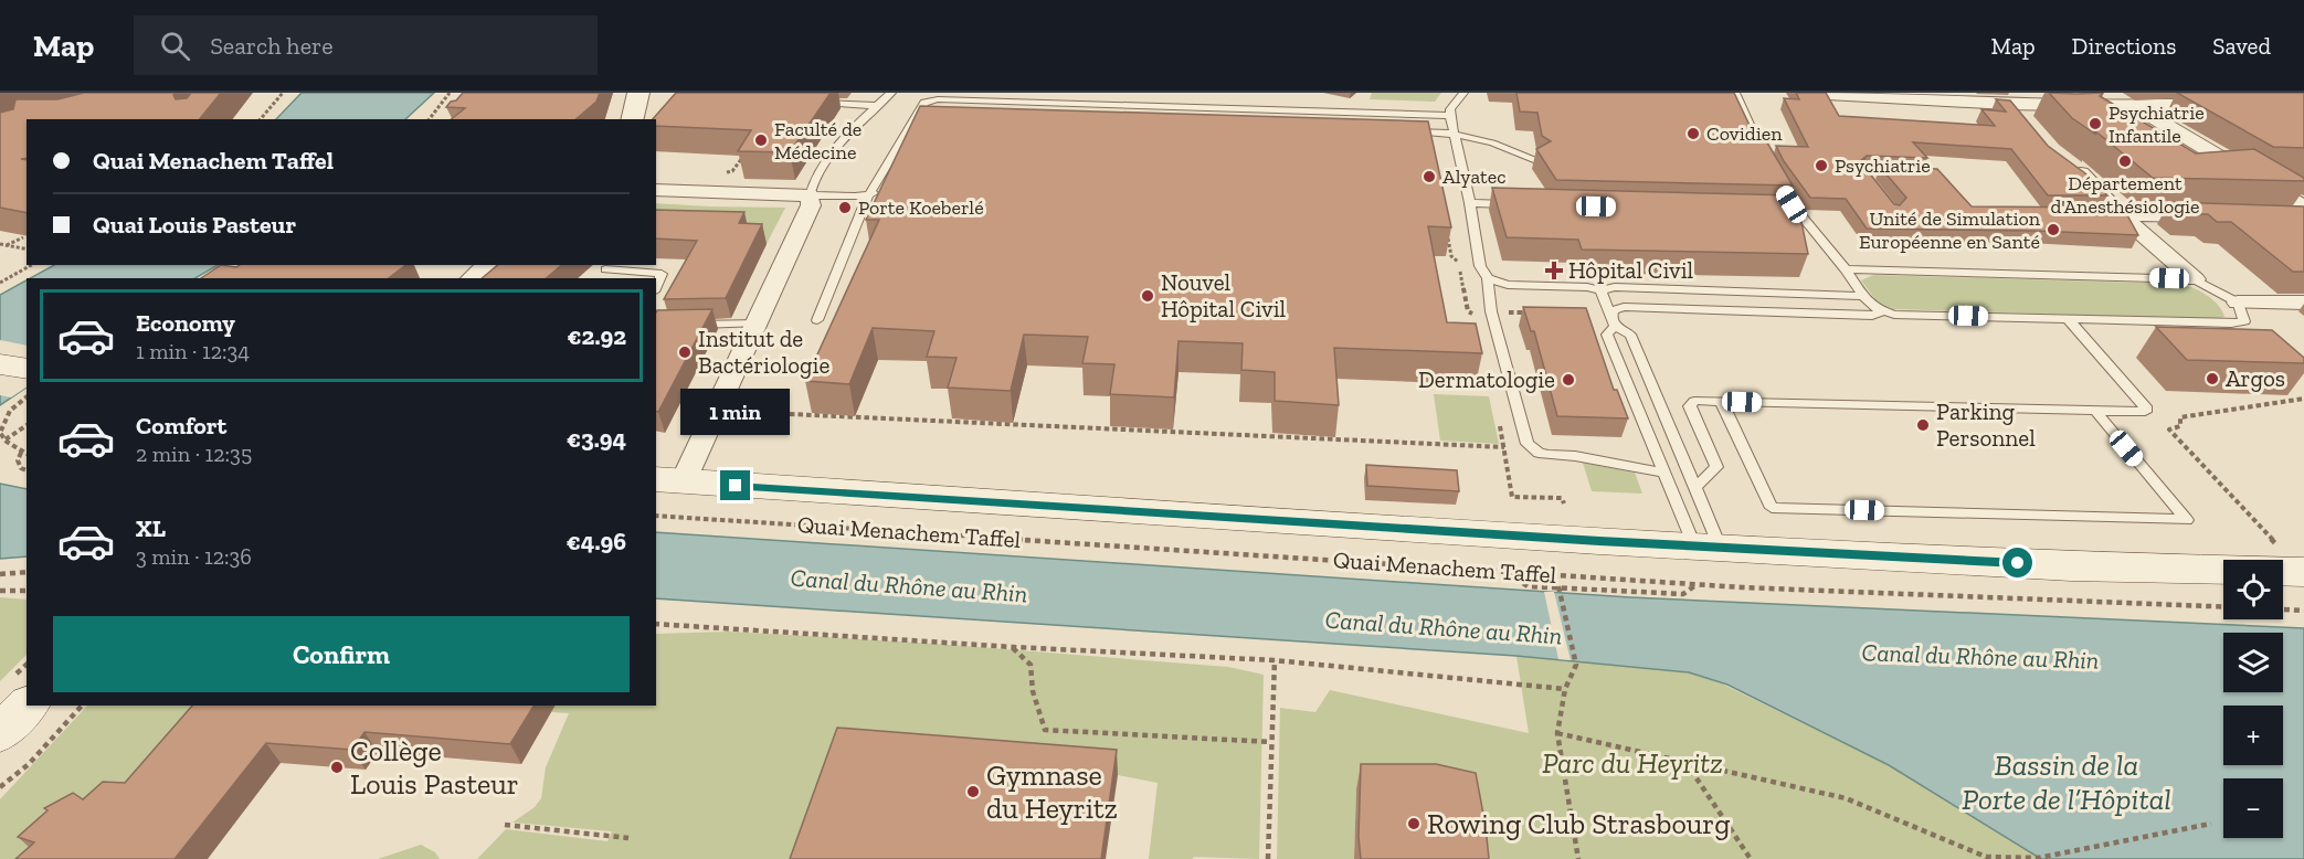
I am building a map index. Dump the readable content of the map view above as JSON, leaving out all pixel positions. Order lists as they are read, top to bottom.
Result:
{
  "streets": {
    "path": ["Quai Menachem Taffel"]
  },
  "water": ["Canal du Rhône au Rhin", "Bassin de la Porte de l’Hôpital"],
  "parks": ["Parc du Heyritz"],
  "places": {
    "other": [
      "Psychiatrie Infantile",
      "Covidien",
      "Faculté de Médecine",
      "Département d'Anesthésiologie",
      "Psychiatrie",
      "Alyatec",
      "Porte Koeberlé",
      "Unité de Simulation Européenne en Santé",
      "Nouvel Hôpital Civil",
      "Institut de Bactériologie",
      "Argos",
      "Dermatologie",
      "Parking Personnel",
      "Collège Louis Pasteur",
      "Gymnase du Heyritz",
      "Rowing Club Strasbourg"
    ],
    "health": ["Hôpital Civil"]
  },
  "page": {
    "header": "Map",
    "search": "Search here",
    "nav": ["Map", "Directions", "Saved"],
    "banner": ["Quai Menachem Taffel", "Quai Louis Pasteur"],
    "list": [
      {
        "name": "Economy",
        "note": "1 min · 12:34",
        "value": "€2.92"
      },
      {
        "name": "Comfort",
        "note": "2 min · 12:35",
        "value": "€3.94"
      },
      {
        "name": "XL",
        "note": "3 min · 12:36",
        "value": "€4.96"
      }
    ],
    "bubble": "1 min",
    "map_buttons": ["+", "−"],
    "buttons": "Confirm"
  }
}
